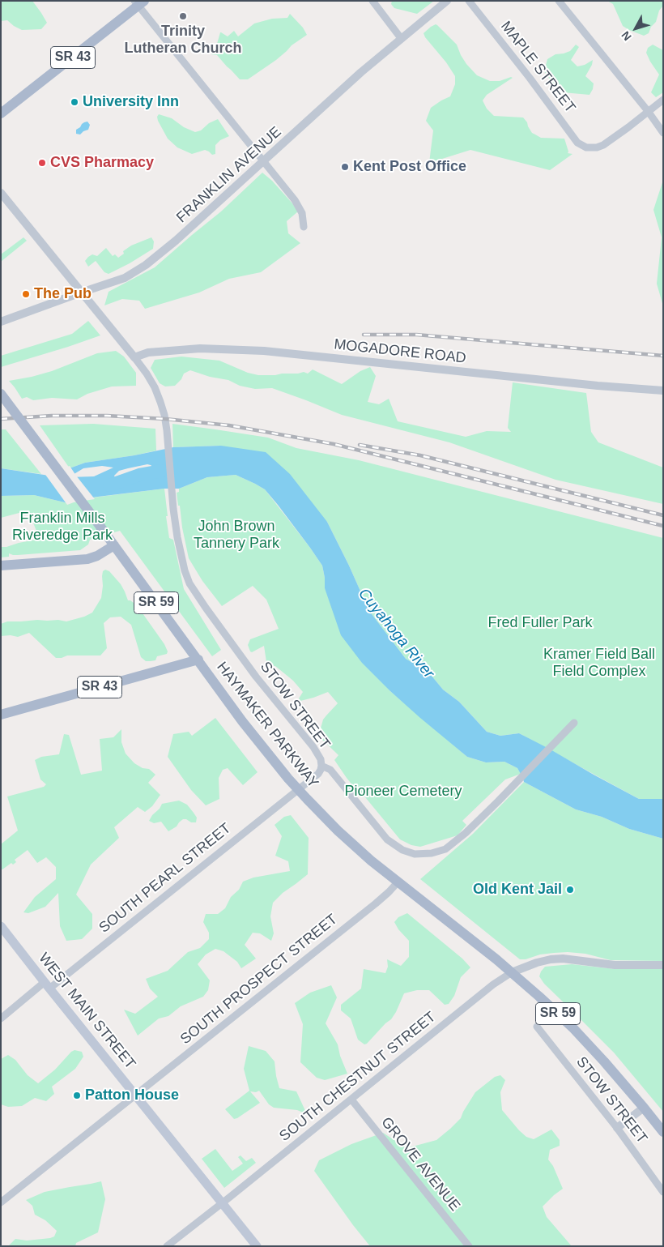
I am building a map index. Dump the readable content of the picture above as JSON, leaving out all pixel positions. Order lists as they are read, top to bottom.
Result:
{
  "streets": {
    "main road": [
      "SR 43",
      "SR 59",
      "HAYMAKER PARKWAY",
      "WEST MAIN STREET"
    ],
    "street": [
      "MAPLE STREET",
      "FRANKLIN AVENUE",
      "MOGADORE ROAD",
      "STOW STREET",
      "SOUTH PEARL STREET",
      "SOUTH PROSPECT STREET",
      "SOUTH CHESTNUT STREET",
      "GROVE AVENUE"
    ]
  },
  "crossings": [
    ["SR 43", "HAYMAKER PARKWAY"],
    ["MOGADORE ROAD", "STOW STREET"],
    ["STOW STREET", "SOUTH PEARL STREET"],
    ["HAYMAKER PARKWAY", "SOUTH PEARL STREET"],
    ["HAYMAKER PARKWAY", "SOUTH PROSPECT STREET"],
    ["HAYMAKER PARKWAY", "SOUTH CHESTNUT STREET"],
    ["SOUTH PEARL STREET", "WEST MAIN STREET"],
    ["SOUTH PROSPECT STREET", "WEST MAIN STREET"],
    ["WEST MAIN STREET", "SOUTH CHESTNUT STREET"],
    ["SOUTH CHESTNUT STREET", "GROVE AVENUE"]
  ],
  "water": ["Cuyahoga River"],
  "parks": [
    "Franklin Mills Riveredge Park",
    "John Brown Tannery Park",
    "Fred Fuller Park",
    "Kramer Field Ball Field Complex",
    "Pioneer Cemetery"
  ],
  "places": [
    "Trinity Lutheran Church",
    "University Inn",
    "CVS Pharmacy",
    "Kent Post Office",
    "The Pub",
    "Old Kent Jail",
    "Patton House"
  ],
  "north": "bottom left"
}
